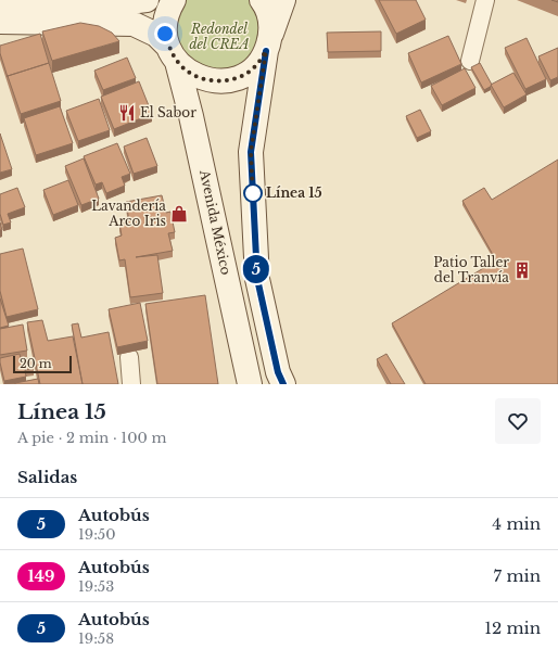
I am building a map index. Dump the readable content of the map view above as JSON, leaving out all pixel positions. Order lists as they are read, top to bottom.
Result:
{
  "streets": {
    "main road": ["Avenida México"]
  },
  "parks": ["Redondel del CREA"],
  "places": {
    "restaurant": ["El Sabor"],
    "other": ["Línea 15"],
    "shop": ["Lavandería Arco Iris"],
    "building": ["Patio Taller del Tranvía"]
  },
  "lines": ["bus line 5"],
  "scale_bar": "20 m",
  "page": {
    "on_map": "5",
    "scale": "20 m",
    "heading": [
      ["Línea 15", "A pie · 2 min · 100 m"],
      "Salidas"
    ],
    "list": [
      {
        "mark": "5",
        "name": "Autobús",
        "note": "19:50",
        "value": "4 min"
      },
      {
        "mark": "149",
        "name": "Autobús",
        "note": "19:53",
        "value": "7 min"
      },
      {
        "mark": "5",
        "name": "Autobús",
        "note": "19:58",
        "value": "12 min"
      }
    ]
  }
}
